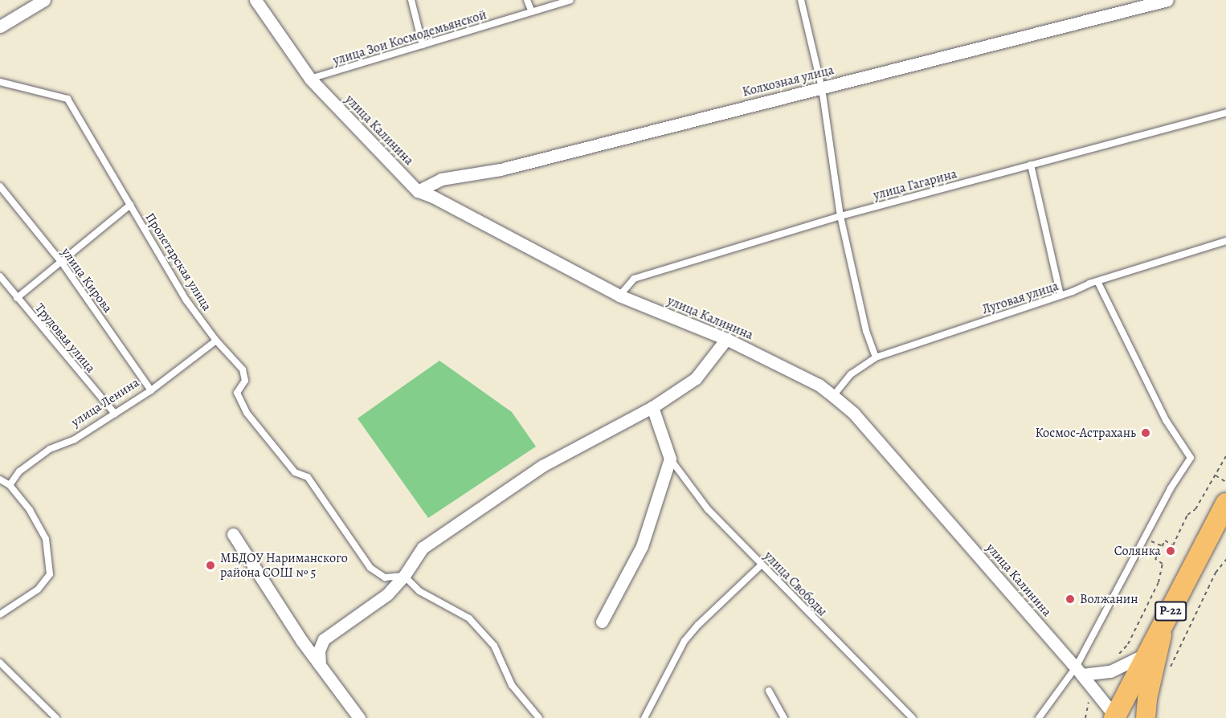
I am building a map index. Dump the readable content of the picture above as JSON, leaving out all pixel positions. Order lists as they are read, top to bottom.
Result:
{
  "streets": {
    "highway": ["Р-22"],
    "street": ["Колхозная улица", "улица Калинина"],
    "lane": [
      "улица Зои Космодемьянской",
      "улица Гагарина",
      "Пролетарская улица",
      "улица Кирова",
      "Луговая улица",
      "Трудовая улица",
      "улица Ленина",
      "улица Свободы"
    ]
  },
  "crossings": [
    ["улица Зои Космодемьянской", "улица Калинина"],
    ["Колхозная улица", "улица Калинина"],
    ["улица Калинина", "улица Гагарина"],
    ["улица Калинина", "Луговая улица"],
    ["улица Калинина", "Р-22"],
    ["Пролетарская улица", "улица Ленина"],
    ["улица Кирова", "улица Ленина"],
    ["Трудовая улица", "улица Ленина"]
  ],
  "places": [
    "Космос-Астрахань",
    "Солянка",
    "МБДОУ Нариманского района СОШ № 5",
    "Волжанин"
  ]
}
